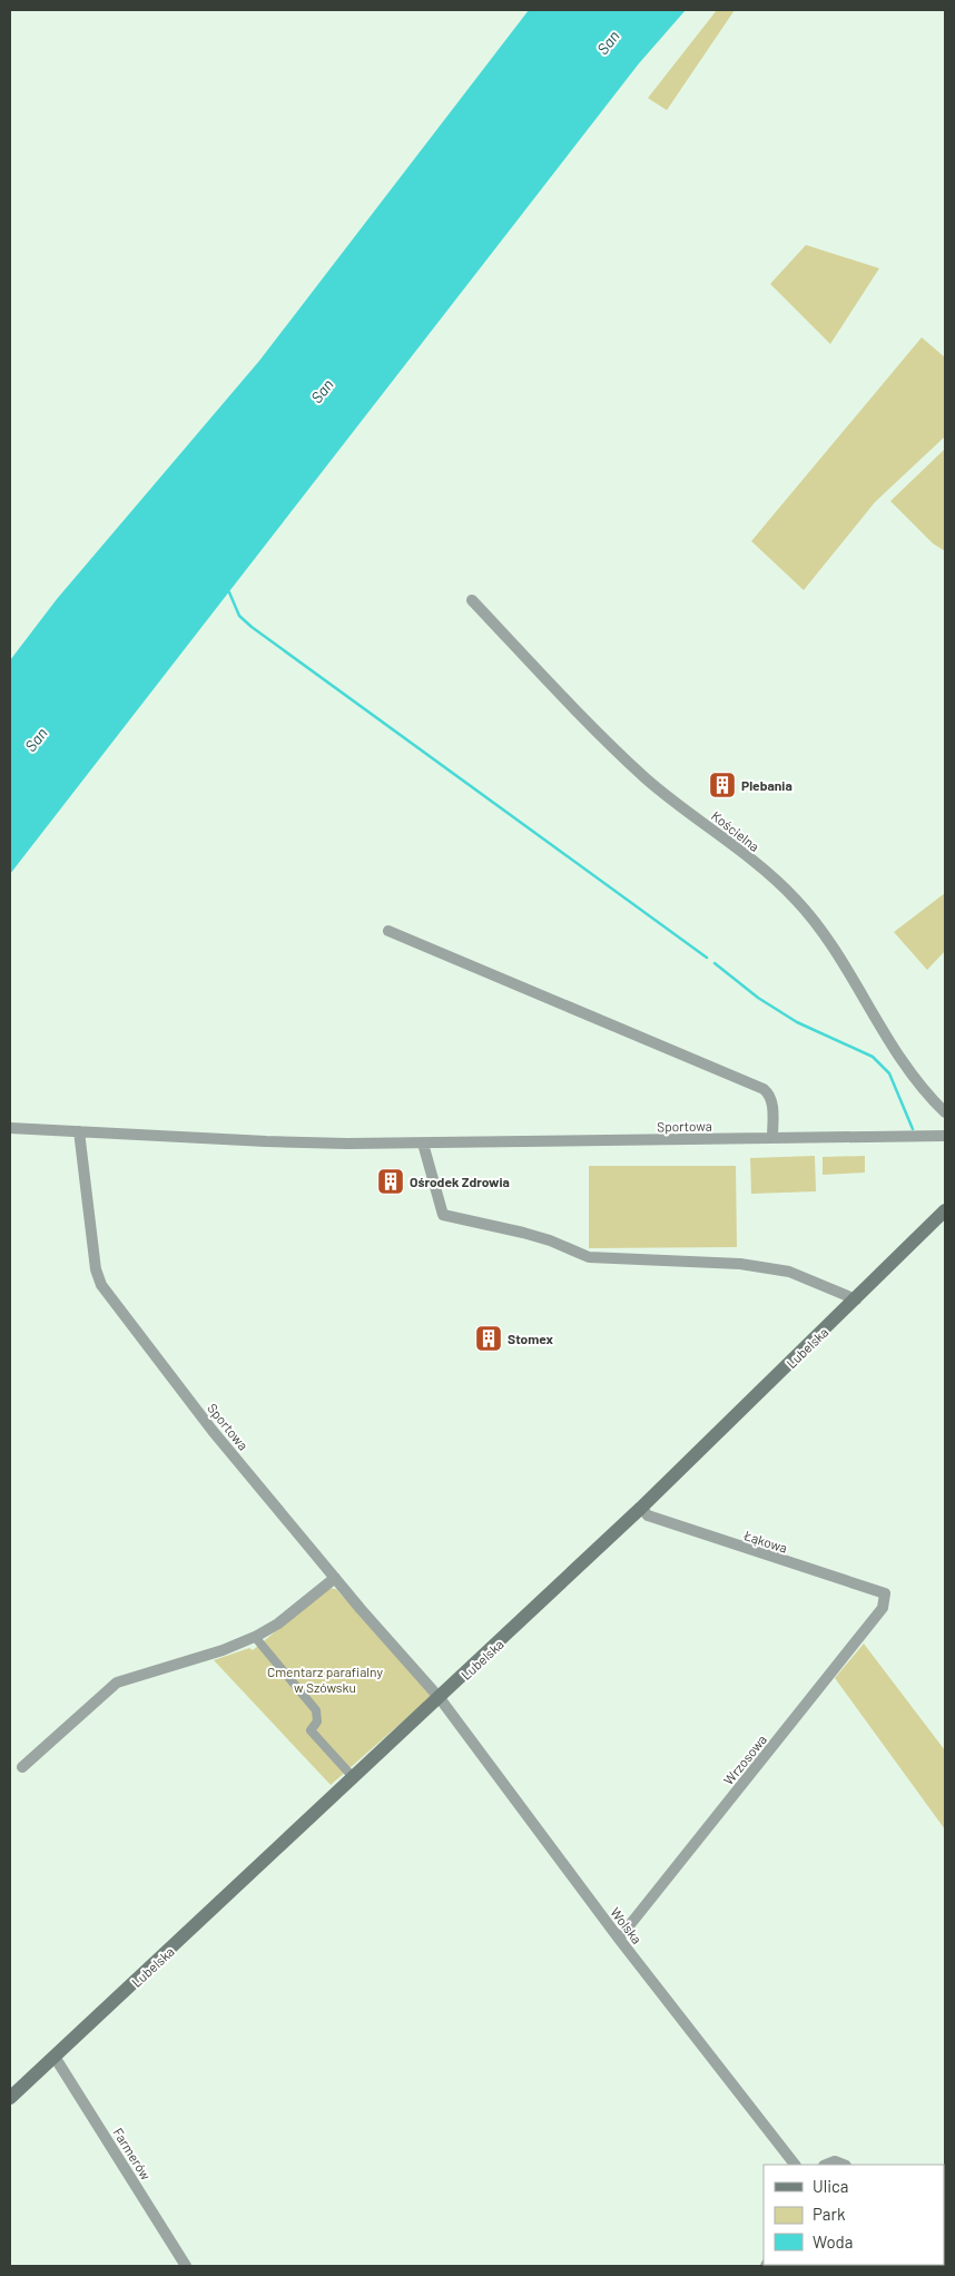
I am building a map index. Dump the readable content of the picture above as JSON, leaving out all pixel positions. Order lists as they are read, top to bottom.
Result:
{
  "streets": {
    "main road": ["Lubelska"],
    "street": [
      "Kościelna",
      "Sportowa",
      "Łąkowa",
      "Wrzosowa",
      "Wolska",
      "Farmerów"
    ]
  },
  "crossings": [
    ["Sportowa", "Lubelska"],
    ["Sportowa", "Wolska"],
    ["Lubelska", "Łąkowa"],
    ["Lubelska", "Wolska"],
    ["Lubelska", "Farmerów"],
    ["Łąkowa", "Wrzosowa"],
    ["Wrzosowa", "Wolska"]
  ],
  "water": ["San"],
  "parks": ["Cmentarz parafialny w Szówsku"],
  "places": {
    "building": ["Plebania", "Ośrodek Zdrowia", "Stomex"]
  },
  "legend": ["Ulica", "Park", "Woda"]
}
